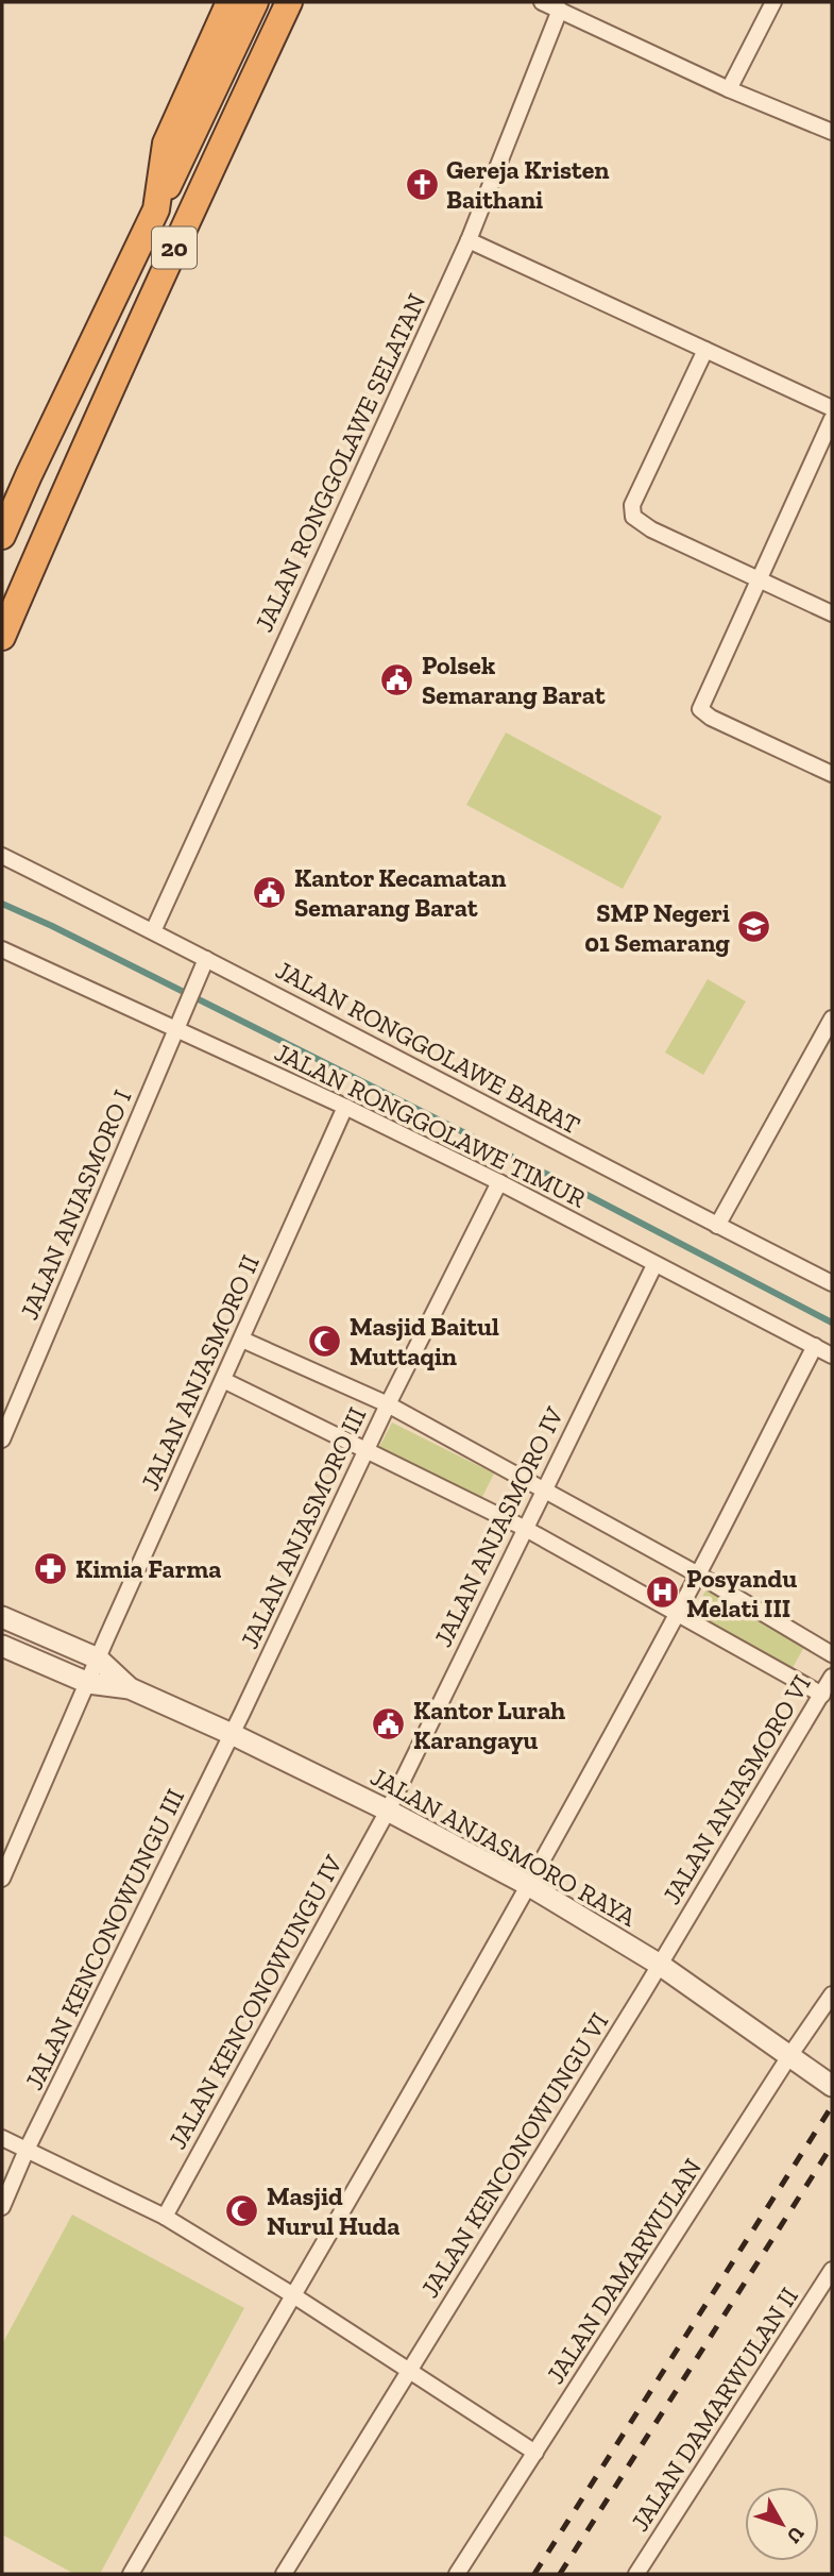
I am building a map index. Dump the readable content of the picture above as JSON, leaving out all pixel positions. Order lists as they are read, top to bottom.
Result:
{
  "streets": {
    "highway": ["20"],
    "street": [
      "JALAN RONGGOLAWE SELATAN",
      "JALAN RONGGOLAWE BARAT",
      "JALAN RONGGOLAWE TIMUR",
      "JALAN ANJASMORO I",
      "JALAN ANJASMORO II",
      "JALAN ANJASMORO IV",
      "JALAN ANJASMORO III",
      "JALAN ANJASMORO VI",
      "JALAN ANJASMORO RAYA",
      "JALAN KENCONOWUNGU III",
      "JALAN KENCONOWUNGU IV",
      "JALAN KENCONOWUNGU VI",
      "JALAN DAMARWULAN",
      "JALAN DAMARWULAN II"
    ]
  },
  "crossings": [
    ["JALAN RONGGOLAWE SELATAN", "JALAN RONGGOLAWE BARAT"],
    ["JALAN RONGGOLAWE BARAT", "JALAN ANJASMORO I"],
    ["JALAN RONGGOLAWE TIMUR", "JALAN ANJASMORO I"],
    ["JALAN RONGGOLAWE TIMUR", "JALAN ANJASMORO II"],
    ["JALAN RONGGOLAWE TIMUR", "JALAN ANJASMORO IV"],
    ["JALAN RONGGOLAWE TIMUR", "JALAN ANJASMORO III"],
    ["JALAN ANJASMORO II", "JALAN ANJASMORO RAYA"],
    ["JALAN ANJASMORO IV", "JALAN ANJASMORO RAYA"],
    ["JALAN ANJASMORO IV", "JALAN KENCONOWUNGU IV"],
    ["JALAN ANJASMORO III", "JALAN ANJASMORO RAYA"],
    ["JALAN ANJASMORO III", "JALAN KENCONOWUNGU III"],
    ["JALAN ANJASMORO VI", "JALAN ANJASMORO RAYA"],
    ["JALAN ANJASMORO VI", "JALAN KENCONOWUNGU VI"],
    ["JALAN ANJASMORO RAYA", "JALAN KENCONOWUNGU III"],
    ["JALAN ANJASMORO RAYA", "JALAN KENCONOWUNGU IV"],
    ["JALAN ANJASMORO RAYA", "JALAN KENCONOWUNGU VI"],
    ["JALAN ANJASMORO RAYA", "JALAN DAMARWULAN"]
  ],
  "places": {
    "church": ["Gereja Kristen Baithani"],
    "public building": ["Polsek Semarang Barat", "Kantor Kecamatan Semarang Barat", "Kantor Lurah Karangayu"],
    "school or university": ["SMP Negeri 01 Semarang"],
    "mosque": ["Masjid Baitul Muttaqin", "Masjid Nurul Huda"],
    "pharmacy": ["Kimia Farma"],
    "hospital": ["Posyandu Melati III"]
  },
  "north": "bottom right"
}
